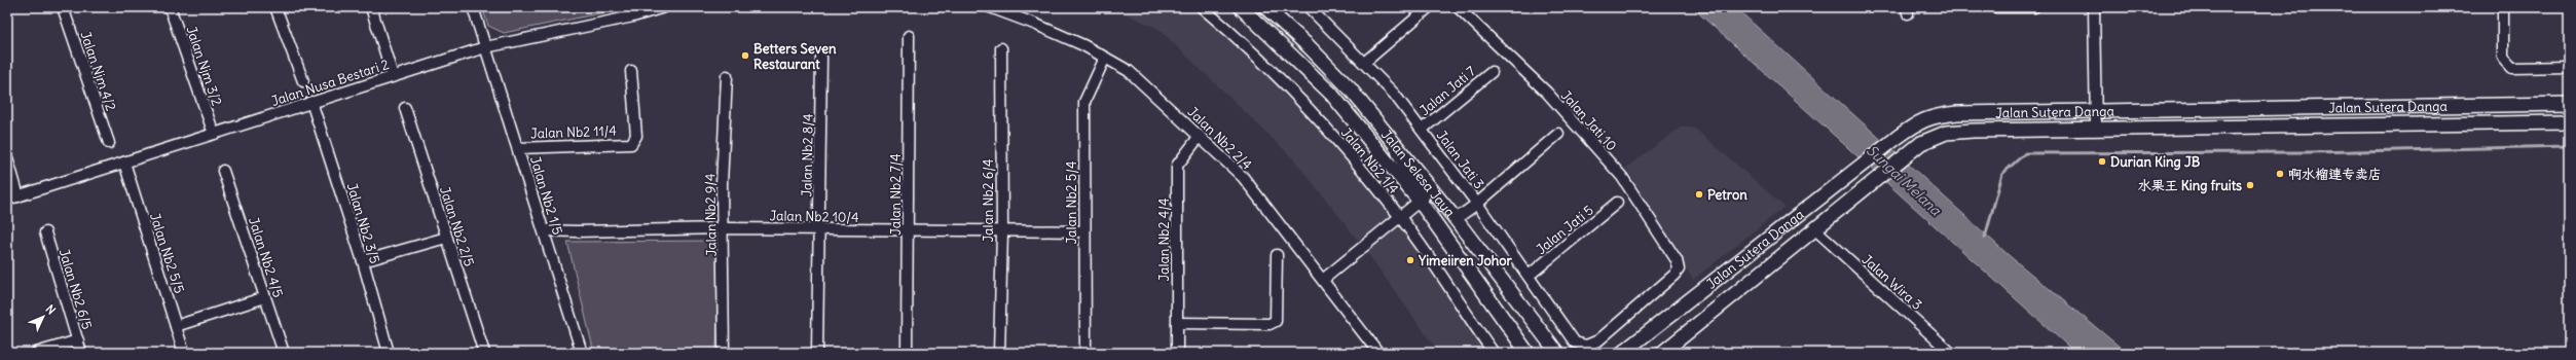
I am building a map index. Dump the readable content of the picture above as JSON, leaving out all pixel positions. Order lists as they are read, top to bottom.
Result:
{
  "streets": {
    "main road": ["Jalan Sutera Danga", "Jalan Selesa Jaya"],
    "street": [
      "Jalan Njm 3/2",
      "Jalan Njm 4/2",
      "Jalan Nusa Bestari 2",
      "Jalan Jati 7",
      "Jalan Jati 10",
      "Jalan Nb2 11/4",
      "Jalan Nb2 2/4",
      "Jalan Nb2 8/4",
      "Jalan Jati 3",
      "Jalan Nb2 1/4",
      "Jalan Nb2 7/4",
      "Jalan Nb2 1/5",
      "Jalan Nb2 6/4",
      "Jalan Nb2 5/4",
      "Jalan Nb2 9/4",
      "Jalan Nb2 10/4",
      "Jalan Nb2 3/5",
      "Jalan Nb2 2/5",
      "Jalan Jati 5",
      "Jalan Nb2 4/4",
      "Jalan Nb2 5/5",
      "Jalan Nb2 4/5",
      "Jalan Wira 3",
      "Jalan Nb2 6/5"
    ]
  },
  "crossings": [
    ["Jalan Njm 3/2", "Jalan Nusa Bestari 2"],
    ["Jalan Nusa Bestari 2", "Jalan Nb2 1/5"],
    ["Jalan Nusa Bestari 2", "Jalan Nb2 3/5"],
    ["Jalan Nusa Bestari 2", "Jalan Nb2 5/5"],
    ["Jalan Jati 7", "Jalan Jati 3"],
    ["Jalan Sutera Danga", "Jalan Wira 3"],
    ["Jalan Jati 10", "Jalan Jati 3"],
    ["Jalan Nb2 11/4", "Jalan Nb2 1/5"],
    ["Jalan Nb2 2/4", "Jalan Nb2 5/4"],
    ["Jalan Nb2 2/4", "Jalan Nb2 4/4"],
    ["Jalan Nb2 8/4", "Jalan Nb2 10/4"],
    ["Jalan Jati 3", "Jalan Jati 5"],
    ["Jalan Nb2 7/4", "Jalan Nb2 10/4"],
    ["Jalan Nb2 1/5", "Jalan Nb2 10/4"],
    ["Jalan Nb2 6/4", "Jalan Nb2 10/4"],
    ["Jalan Nb2 5/4", "Jalan Nb2 10/4"],
    ["Jalan Nb2 9/4", "Jalan Nb2 10/4"]
  ],
  "water": ["Sungai Melana"],
  "places": [
    "Betters Seven Restaurant",
    "Durian King JB",
    "啊水榴連专卖店",
    "水果王 King fruits",
    "Petron",
    "Yimeiiren Johor"
  ],
  "north": "top right"
}
